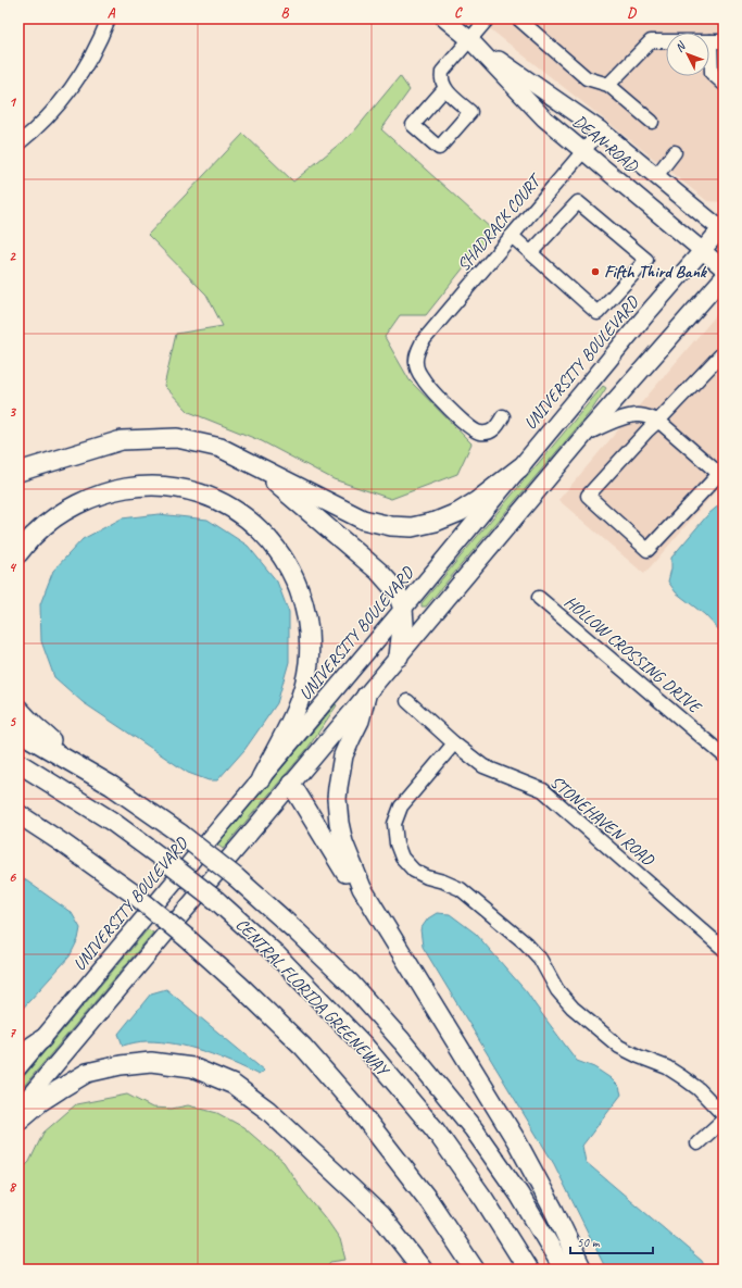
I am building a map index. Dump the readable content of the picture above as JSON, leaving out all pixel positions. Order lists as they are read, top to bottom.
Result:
{
  "streets": {
    "highway": ["CENTRAL FLORIDA GREENEWAY"],
    "main road": ["DEAN ROAD", "UNIVERSITY BOULEVARD"],
    "street": ["SHADRACK COURT", "HOLLOW CROSSING DRIVE", "STONEHAVEN ROAD"]
  },
  "crossings": [
    ["DEAN ROAD", "SHADRACK COURT"],
    ["DEAN ROAD", "UNIVERSITY BOULEVARD"]
  ],
  "places": ["Fifth Third Bank"],
  "scale_bar": "50 m",
  "north": "top left",
  "grid": {
    "columns": [
      "A",
      "B",
      "C",
      "D"
    ],
    "rows": [
      "1",
      "2",
      "3",
      "4",
      "5",
      "6",
      "7",
      "8"
    ]
  }
}
